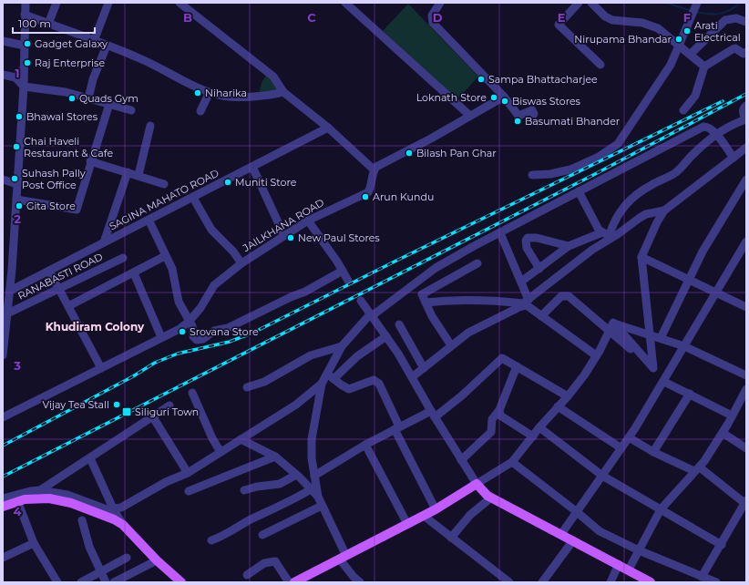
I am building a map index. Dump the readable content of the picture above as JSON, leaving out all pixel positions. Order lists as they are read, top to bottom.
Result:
{
  "streets": {
    "street": ["SAGINA MAHATO ROAD", "JAILKHANA ROAD", "RANABASTI ROAD"]
  },
  "districts": ["Khudiram Colony"],
  "places": {
    "other": [
      "Arati Electrical",
      "Nirupama Bhandar",
      "Gadget Galaxy",
      "Raj Enterprise",
      "Sampa Bhattacharjee",
      "Niharika",
      "Loknath Store",
      "Quads Gym",
      "Biswas Stores",
      "Bhawal Stores",
      "Basumati Bhander",
      "Chai Haveli Restaurant & Cafe",
      "Bilash Pan Ghar",
      "Suhash Pally Post Office",
      "Muniti Store",
      "Arun Kundu",
      "Gita Store",
      "New Paul Stores",
      "Srovana Store",
      "Vijay Tea Stall"
    ],
    "transit": ["Siliguri Town"]
  },
  "scale_bar": "100 m",
  "grid": {
    "columns": [
      "B",
      "C",
      "D",
      "E",
      "F"
    ],
    "rows": [
      "1",
      "2",
      "3",
      "4"
    ]
  }
}
